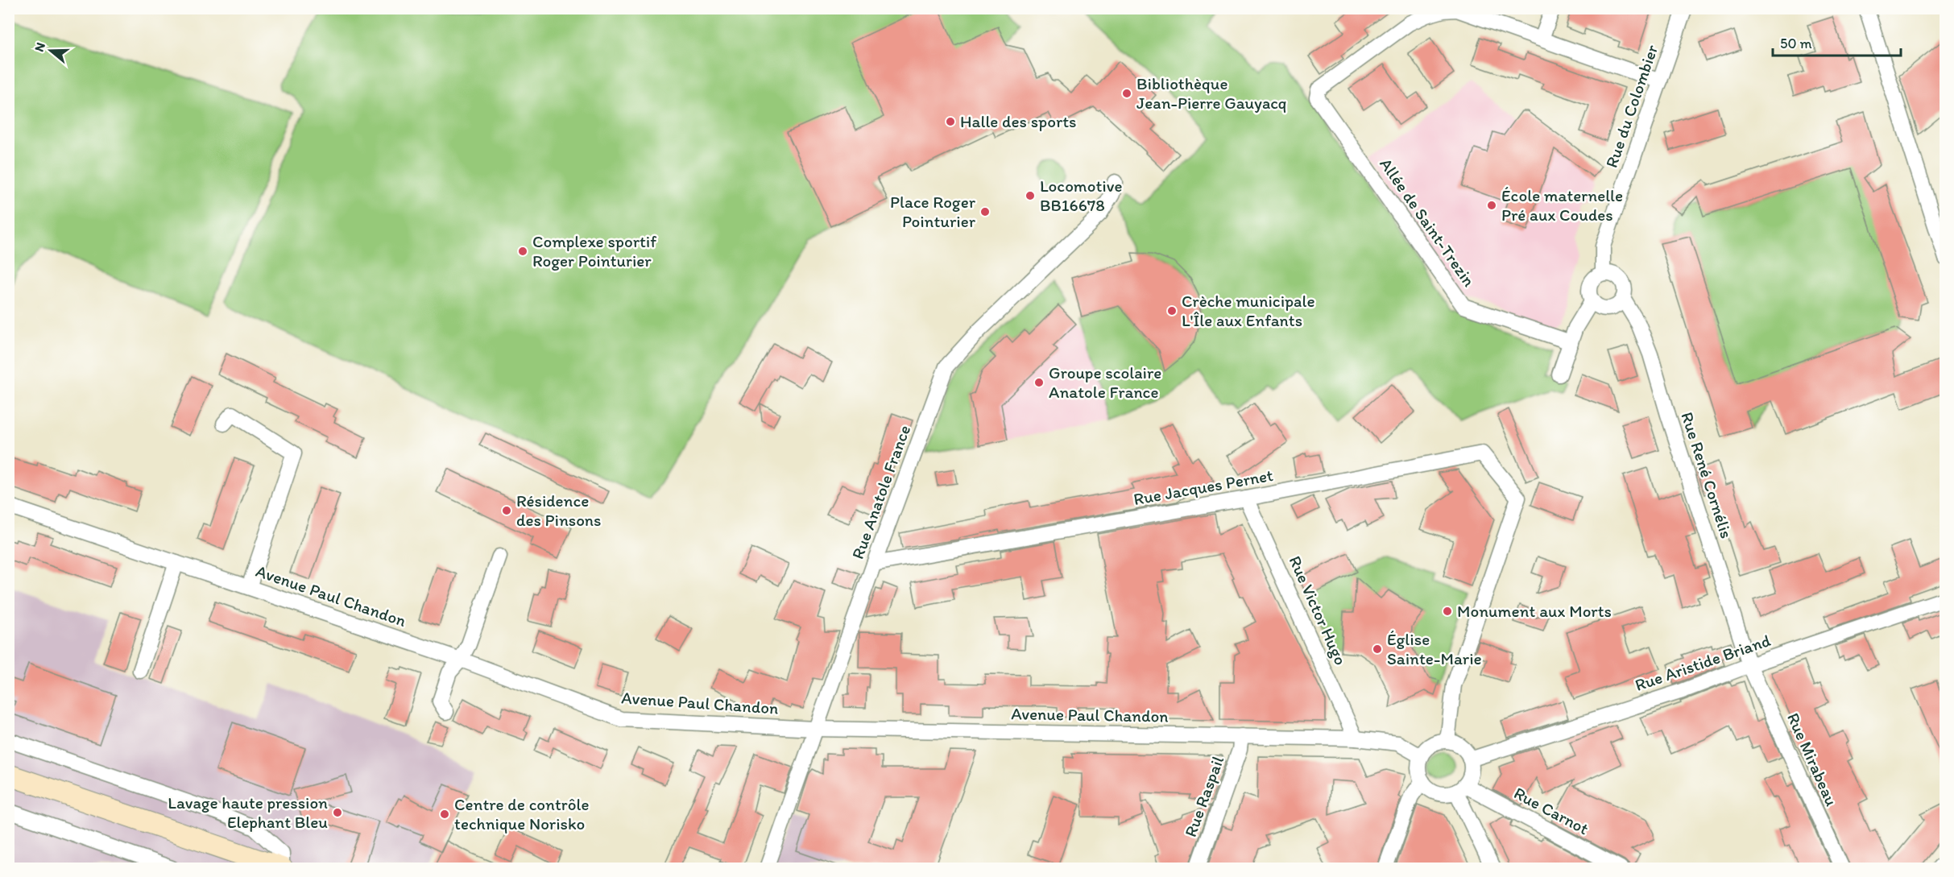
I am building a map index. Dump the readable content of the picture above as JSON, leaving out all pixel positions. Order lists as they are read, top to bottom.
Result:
{
  "streets": {
    "street": [
      "Rue du Colombier",
      "Allée de Saint-Trezin",
      "Rue René Cornélis",
      "Rue Jacques Pernet",
      "Rue Anatole France",
      "Avenue Paul Chandon",
      "Rue Victor Hugo",
      "Rue Aristide Briand",
      "Rue Mirabeau",
      "Rue Raspail",
      "Rue Carnot"
    ]
  },
  "crossings": [
    ["Rue du Colombier", "Rue René Cornélis"],
    ["Rue René Cornélis", "Rue Aristide Briand"],
    ["Rue René Cornélis", "Rue Mirabeau"],
    ["Rue Jacques Pernet", "Rue Anatole France"],
    ["Rue Jacques Pernet", "Avenue Paul Chandon"],
    ["Rue Jacques Pernet", "Rue Victor Hugo"],
    ["Rue Jacques Pernet", "Rue Aristide Briand"],
    ["Rue Jacques Pernet", "Rue Carnot"],
    ["Rue Anatole France", "Avenue Paul Chandon"],
    ["Avenue Paul Chandon", "Rue Victor Hugo"],
    ["Avenue Paul Chandon", "Rue Aristide Briand"],
    ["Avenue Paul Chandon", "Rue Raspail"],
    ["Avenue Paul Chandon", "Rue Carnot"],
    ["Rue Aristide Briand", "Rue Mirabeau"],
    ["Rue Aristide Briand", "Rue Carnot"]
  ],
  "places": [
    "Bibliothèque Jean-Pierre Gauyacq",
    "Halle des sports",
    "Locomotive BB16678",
    "École maternelle Pré aux Coudes",
    "Place Roger Pointurier",
    "Complexe sportif Roger Pointurier",
    "Crèche municipale L'Île aux Enfants",
    "Groupe scolaire Anatole France",
    "Résidence des Pinsons",
    "Monument aux Morts",
    "Église Sainte-Marie",
    "Lavage haute pression Elephant Bleu",
    "Centre de contrôle technique Norisko"
  ],
  "scale_bar": "50 m",
  "north": "left"
}
